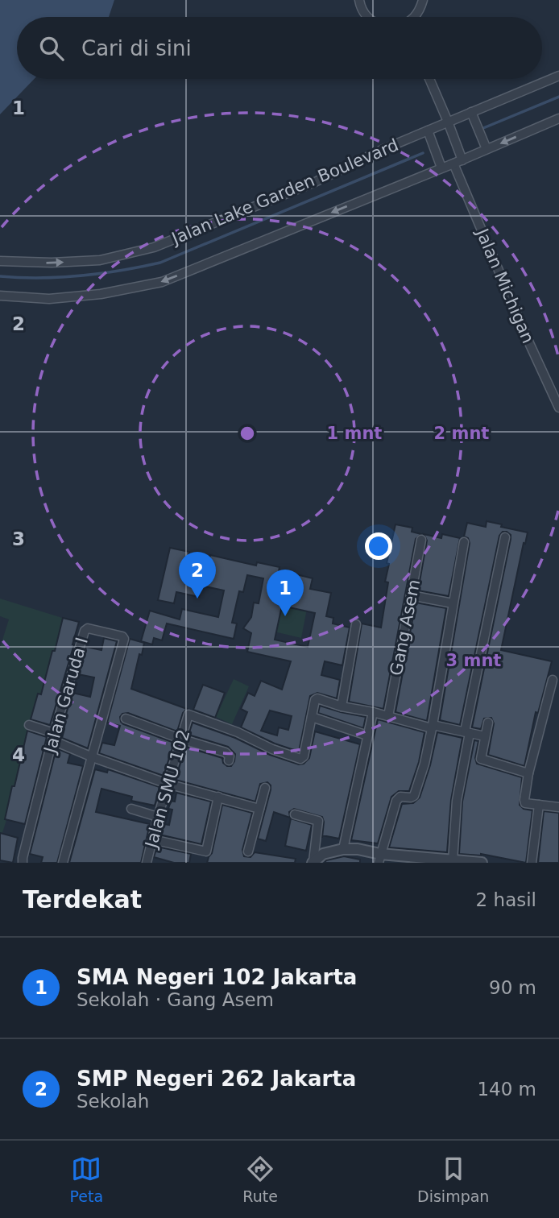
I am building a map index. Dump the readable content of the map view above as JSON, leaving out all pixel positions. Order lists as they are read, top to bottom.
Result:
{
  "streets": {
    "street": [
      "Jalan Lake Garden Boulevard",
      "Jalan Michigan",
      "Gang Asem",
      "Jalan Garuda I",
      "Jalan SMU 102"
    ]
  },
  "crossings": [
    ["Jalan Lake Garden Boulevard", "Jalan Michigan"]
  ],
  "page": {
    "search": "Cari di sini",
    "pins": ["2", "1"],
    "heading": ["Terdekat", "2 hasil"],
    "list": [
      {
        "mark": "1",
        "name": "SMA Negeri 102 Jakarta",
        "note": "Sekolah · Gang Asem",
        "value": "90 m"
      },
      {
        "mark": "2",
        "name": "SMP Negeri 262 Jakarta",
        "note": "Sekolah",
        "value": "140 m"
      }
    ],
    "nav": ["Peta", "Rute", "Disimpan"]
  },
  "grid": {
    "rows": [
      "1",
      "2",
      "3",
      "4"
    ]
  },
  "rings": ["1 mnt", "2 mnt", "3 mnt"]
}
